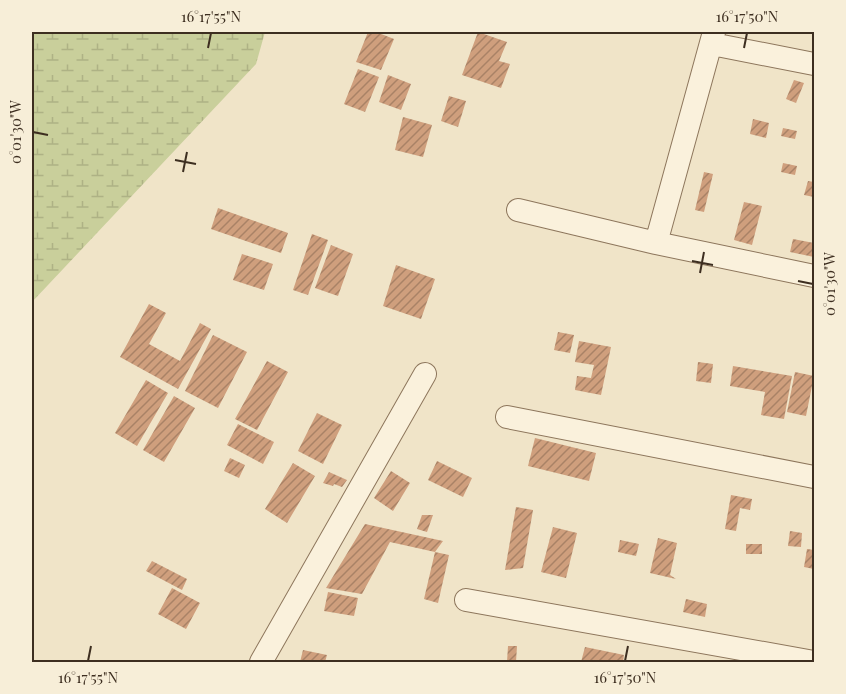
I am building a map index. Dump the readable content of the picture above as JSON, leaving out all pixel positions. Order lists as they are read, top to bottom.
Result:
{
  "coordinates": ["16°17'55\"N", "16°17'50\"N", "0°01'30\"W"]
}
